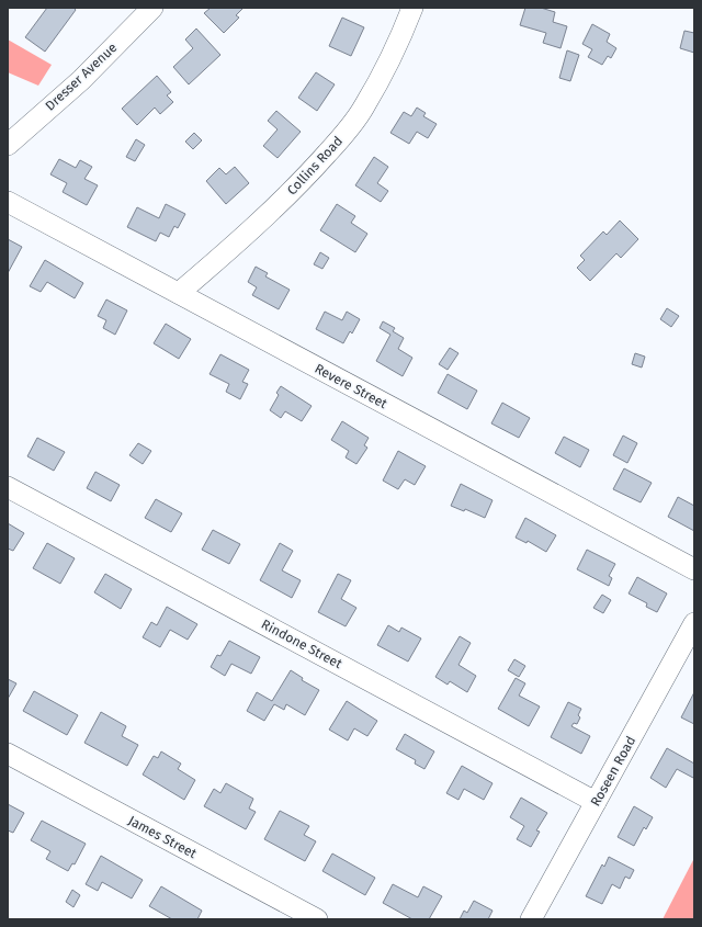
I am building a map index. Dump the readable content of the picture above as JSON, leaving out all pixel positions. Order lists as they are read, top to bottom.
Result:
{
  "streets": {
    "street": [
      "Dresser Avenue",
      "Collins Road",
      "Revere Street",
      "Rindone Street",
      "Roseen Road",
      "James Street"
    ]
  },
  "crossings": [
    ["Collins Road", "Revere Street"],
    ["Rindone Street", "Roseen Road"]
  ]
}
